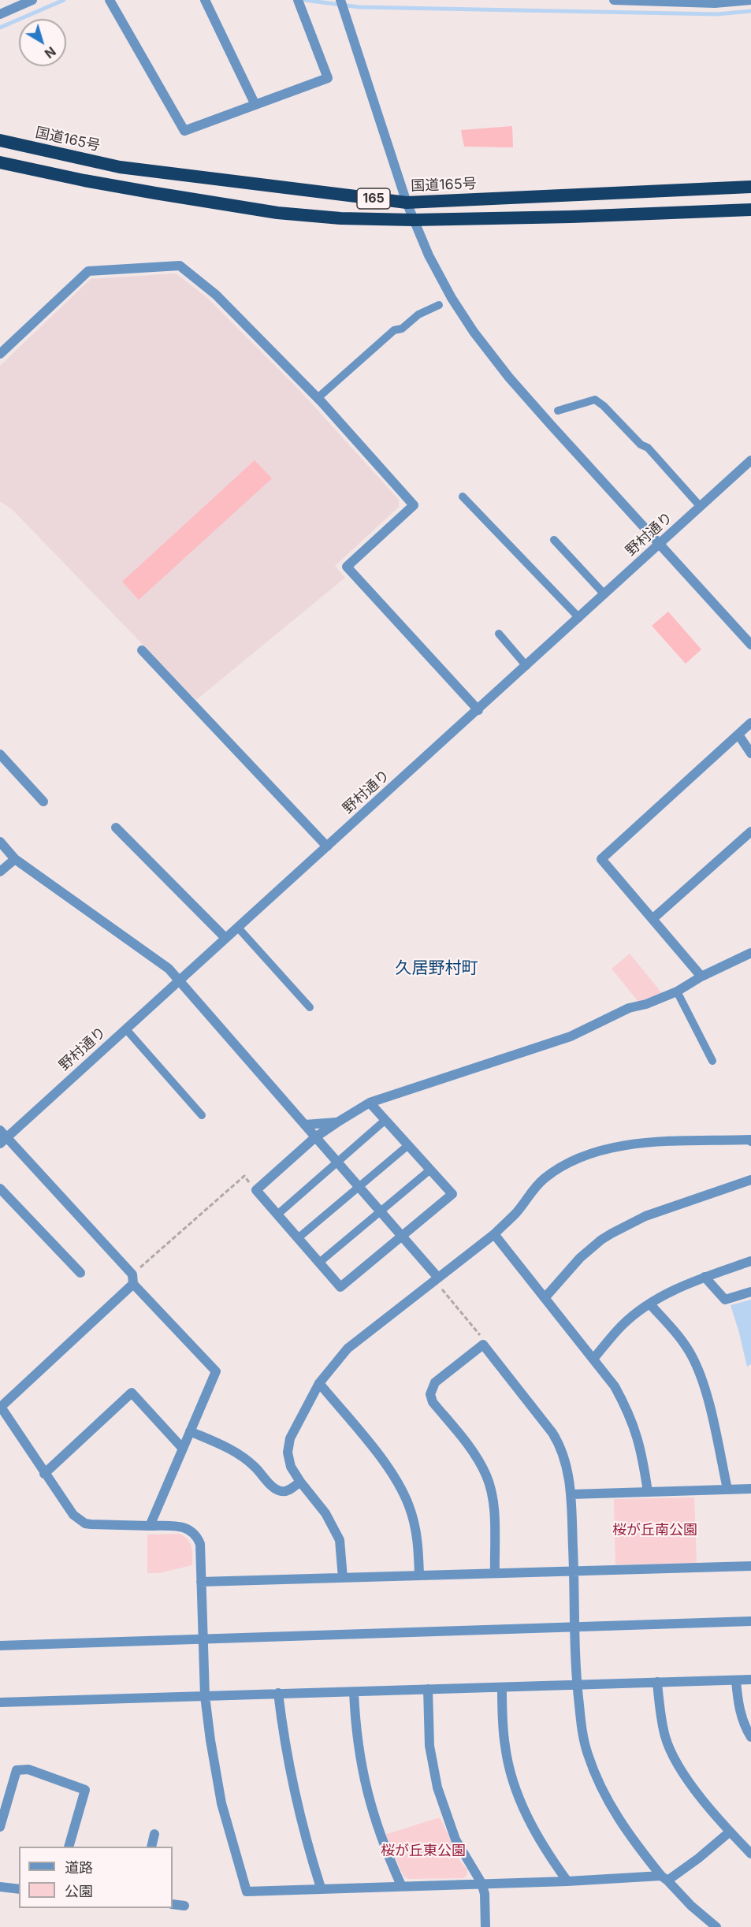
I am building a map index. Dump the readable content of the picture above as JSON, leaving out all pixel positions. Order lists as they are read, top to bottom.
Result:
{
  "streets": {
    "highway": ["国道165号", "165"],
    "street": ["野村通り"]
  },
  "districts": ["久居野村町"],
  "parks": ["桜が丘南公園", "桜が丘東公園"],
  "legend": ["道路", "公園"],
  "north": "bottom right"
}
